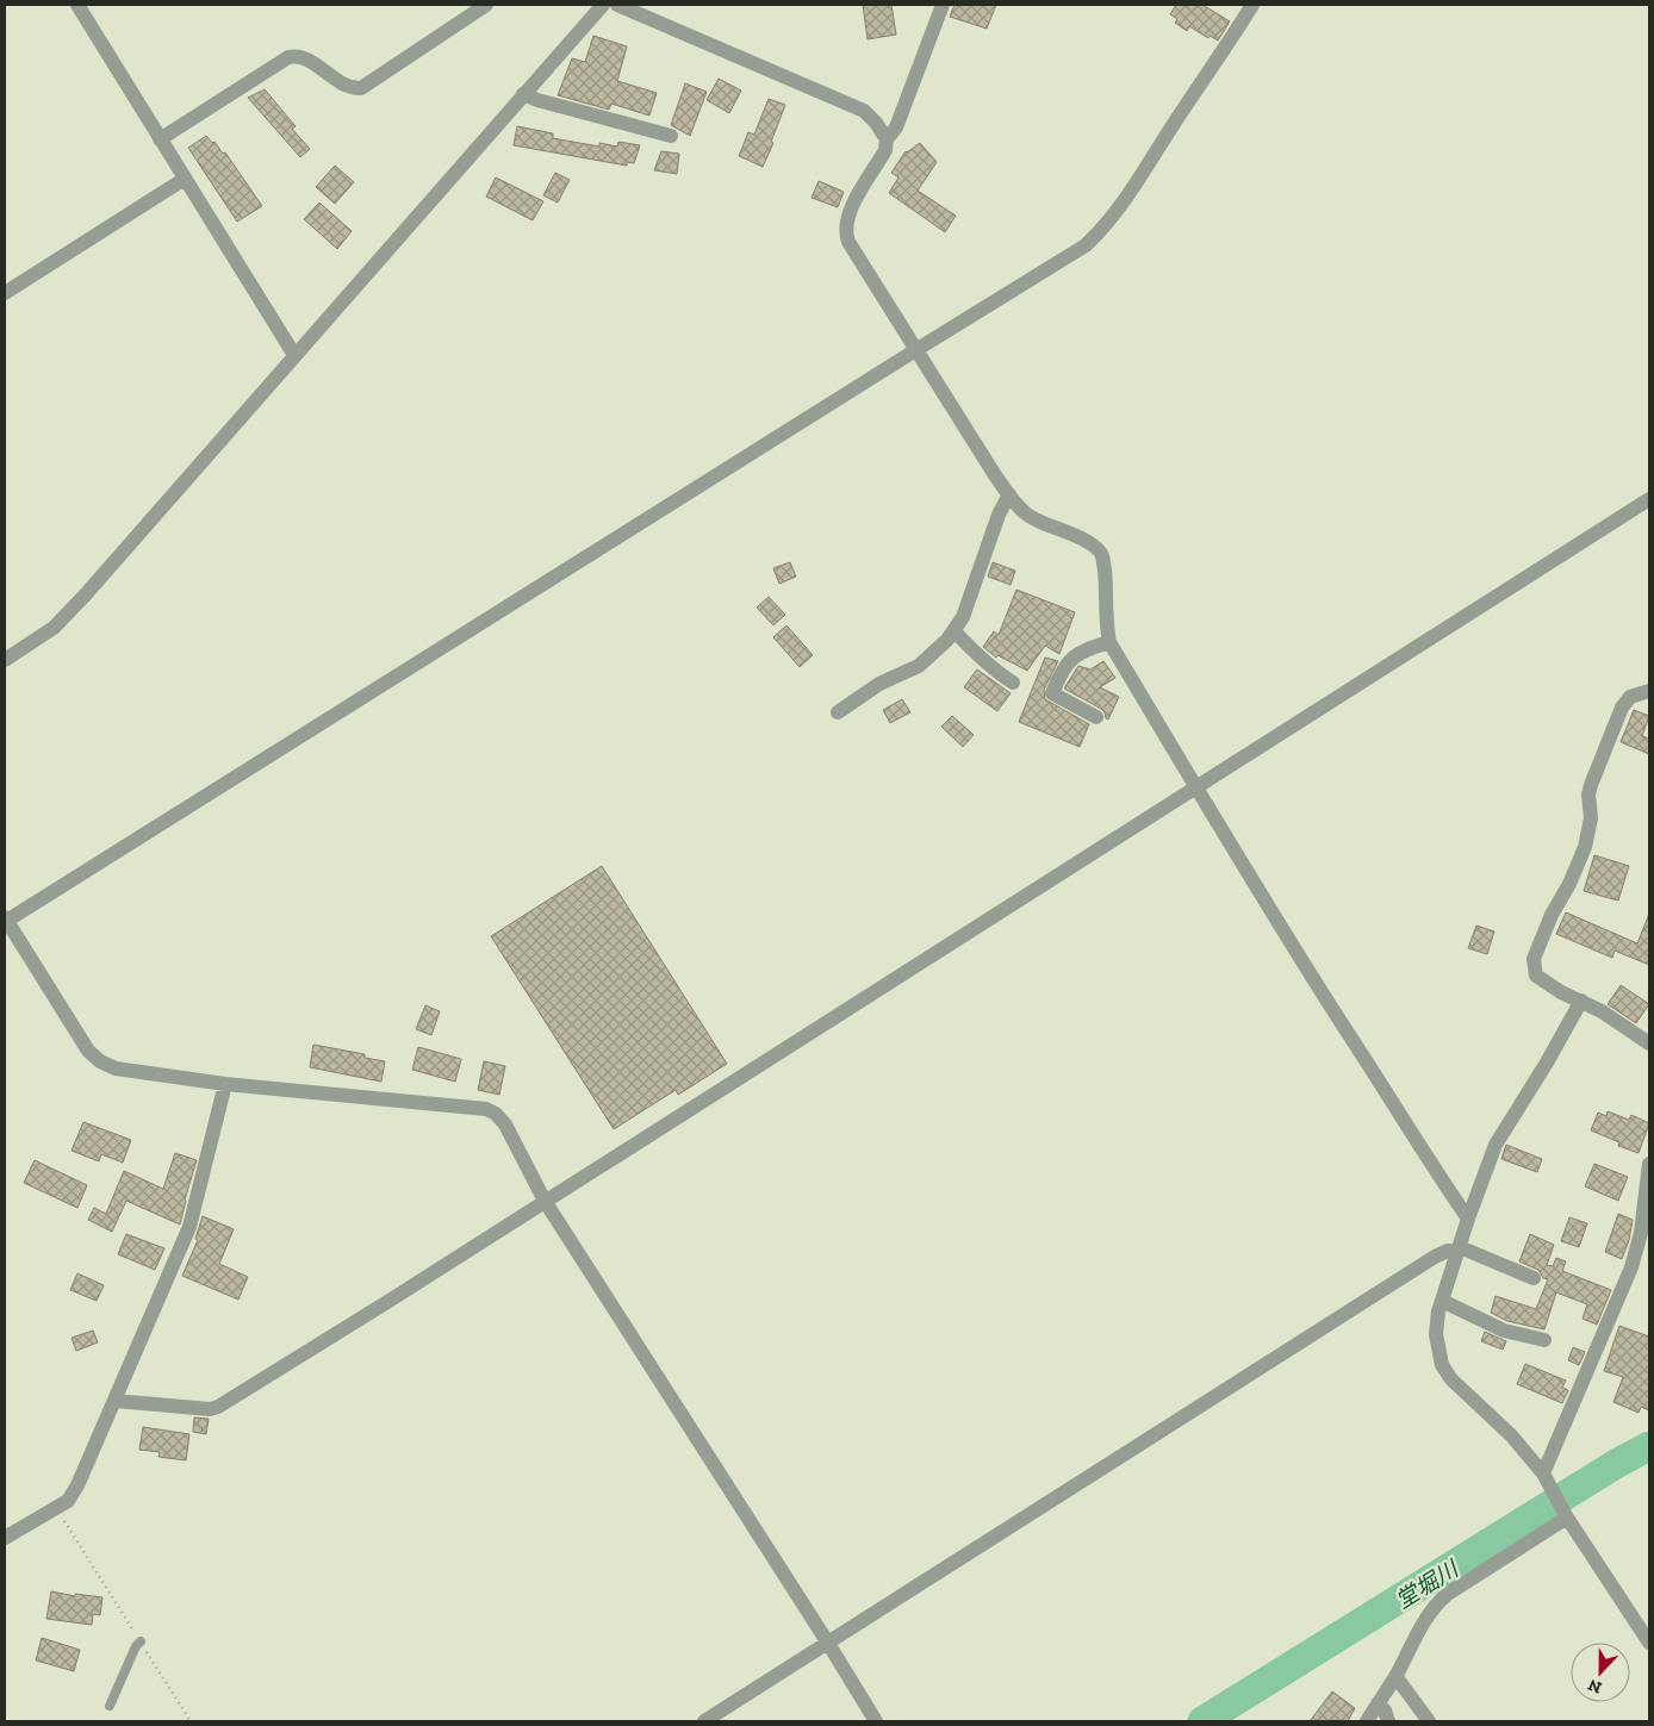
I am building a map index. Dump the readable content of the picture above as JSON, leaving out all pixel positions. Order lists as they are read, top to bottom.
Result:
{
  "water": ["堂堀川"],
  "north": "bottom"
}
